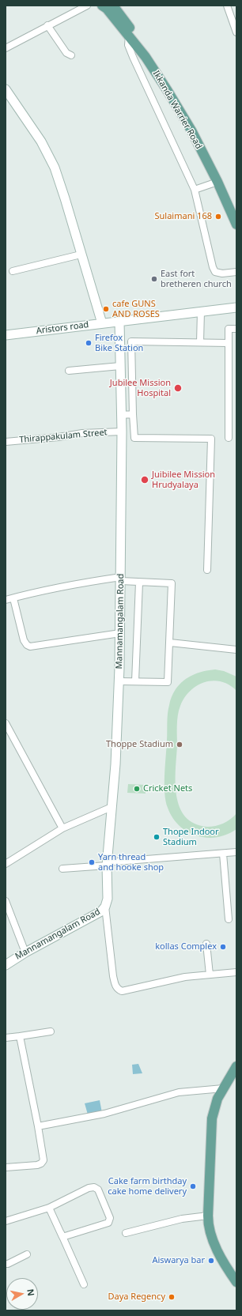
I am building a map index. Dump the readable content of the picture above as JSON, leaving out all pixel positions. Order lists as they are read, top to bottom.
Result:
{
  "streets": {
    "main road": ["Ikkanda Warrier Road", "Aristors road", "Mannamangalam Road"],
    "street": ["Thirappakulam Street"]
  },
  "crossings": [
    ["Aristors road", "Mannamangalam Road"],
    ["Thirappakulam Street", "Mannamangalam Road"]
  ],
  "places": [
    "Sulaimani 168",
    "East fort bretheren church",
    "cafe GUNS AND ROSES",
    "Firefox Bike Station",
    "Jubilee Mission Hospital",
    "Juibilee Mission Hrudyalaya",
    "Thoppe Stadium",
    "Cricket Nets",
    "Thope Indoor Stadium",
    "Yarn thread and hooke shop",
    "kollas Complex",
    "Cake farm birthday cake home delivery",
    "Aiswarya bar",
    "Daya Regency"
  ],
  "north": "right"
}
